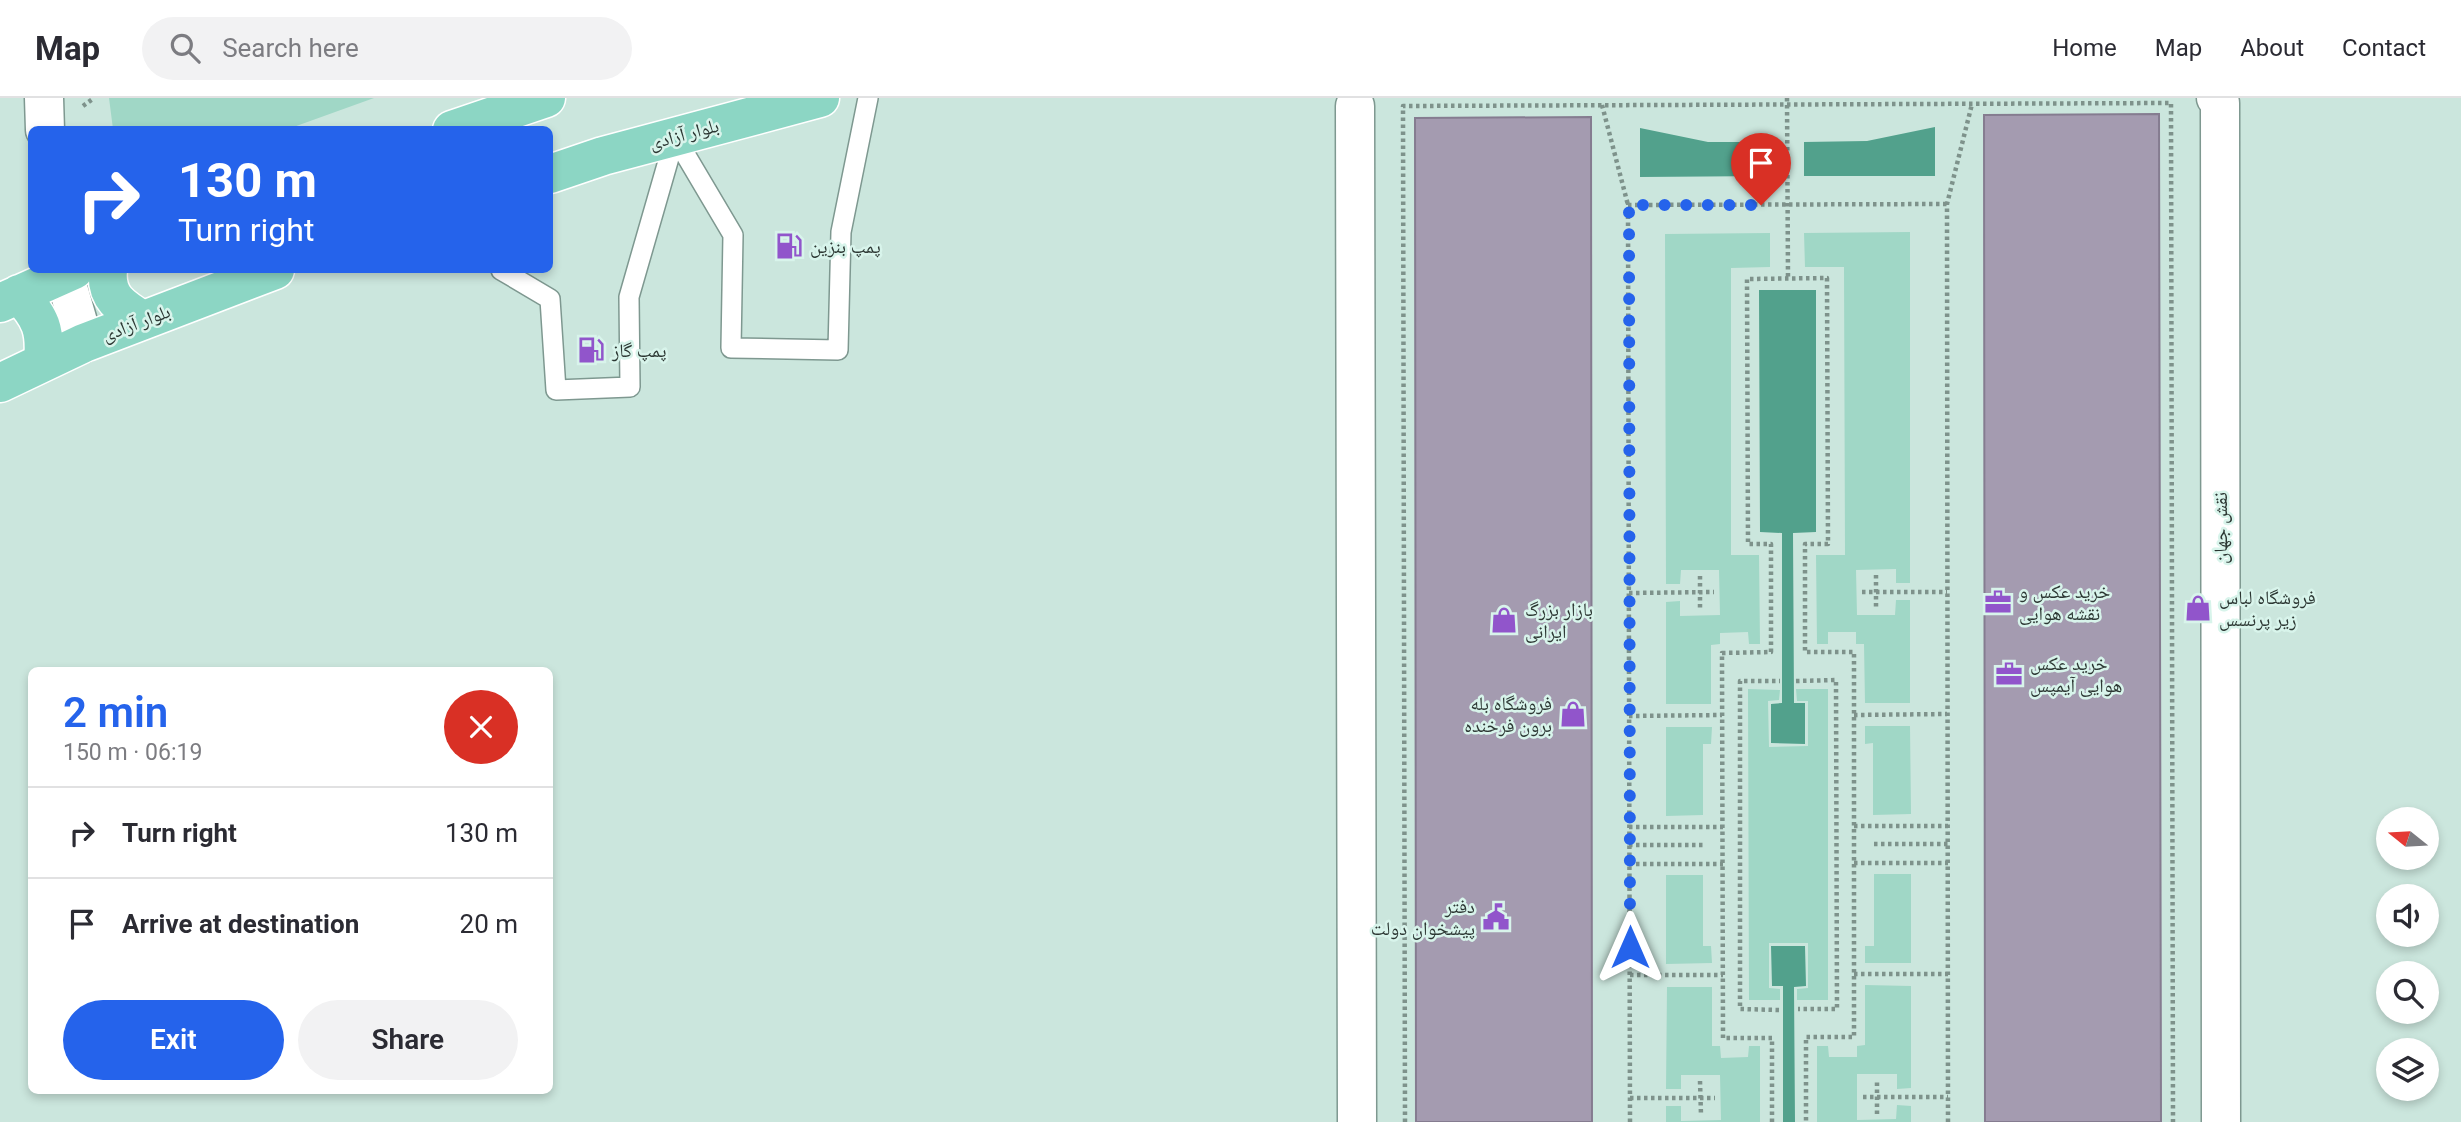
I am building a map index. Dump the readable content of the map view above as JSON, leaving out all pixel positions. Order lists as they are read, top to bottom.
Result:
{
  "streets": {
    "main road": ["بلوار آزادی"],
    "street": ["نقش جهان"]
  },
  "places": {
    "fuel station": ["پمپ بنزين", "پمپ گاز"],
    "office": ["خرید عکس و نقشه هوایی", "خرید عکس هوایی آیمپس"],
    "shop": ["فروشگاه لباس زیر پرنسس", "بازار بزرگ ایرانی", "فروشگاه بله برون فرخنده"],
    "public building": ["دفتر پیشخوان دولت"]
  },
  "north": "left",
  "page": {
    "header": "Map",
    "search": "Search here",
    "nav": [
      "Home",
      "Map",
      "About",
      "Contact"
    ],
    "turn": ["130 m", "Turn right"],
    "heading": ["2 min", "150 m · 06:19"],
    "list": [
      {
        "name": "Turn right",
        "value": "130 m"
      },
      {
        "name": "Arrive at destination",
        "value": "20 m"
      }
    ],
    "buttons": ["Exit", "Share"]
  }
}
